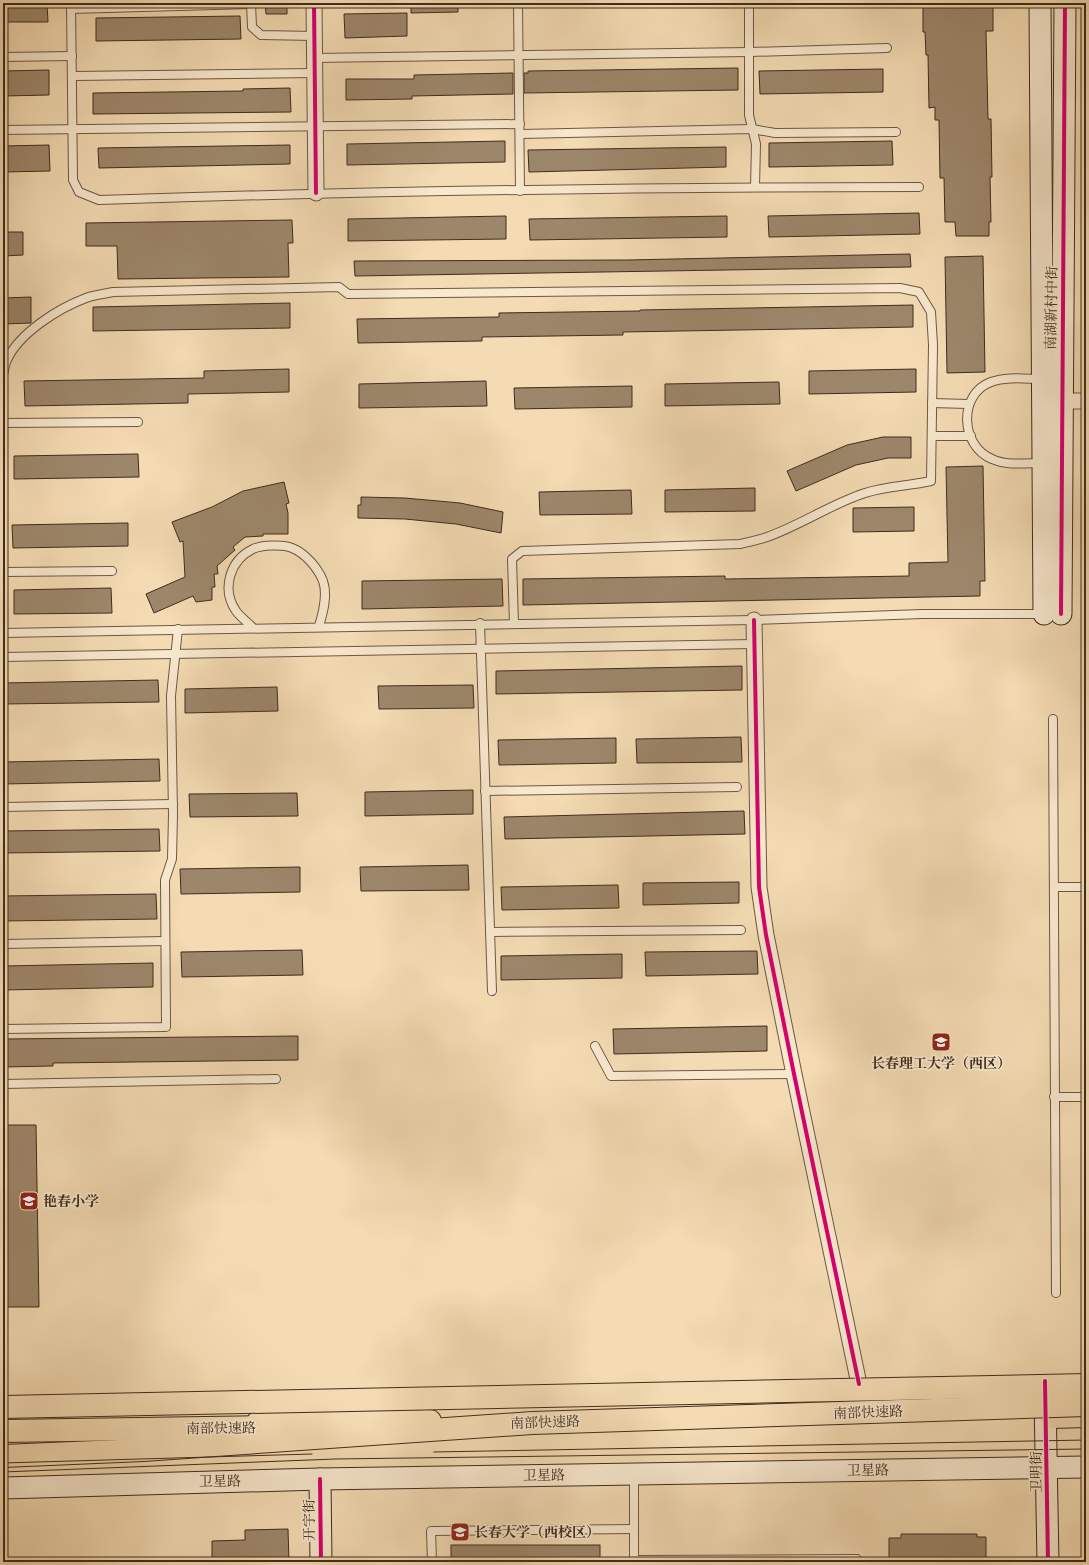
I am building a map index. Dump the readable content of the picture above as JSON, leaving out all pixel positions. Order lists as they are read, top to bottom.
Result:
{
  "streets": {
    "main road": ["南部快速路"],
    "street": [
      "南湖新村中街",
      "卫星路",
      "卫明街",
      "开宇街"
    ]
  },
  "crossings": [
    ["卫星路", "卫明街"],
    ["卫星路", "开宇街"]
  ],
  "places": {
    "school or university": ["长春理工大学（西区）", "艳春小学", "长春大学（西校区）"]
  }
}
